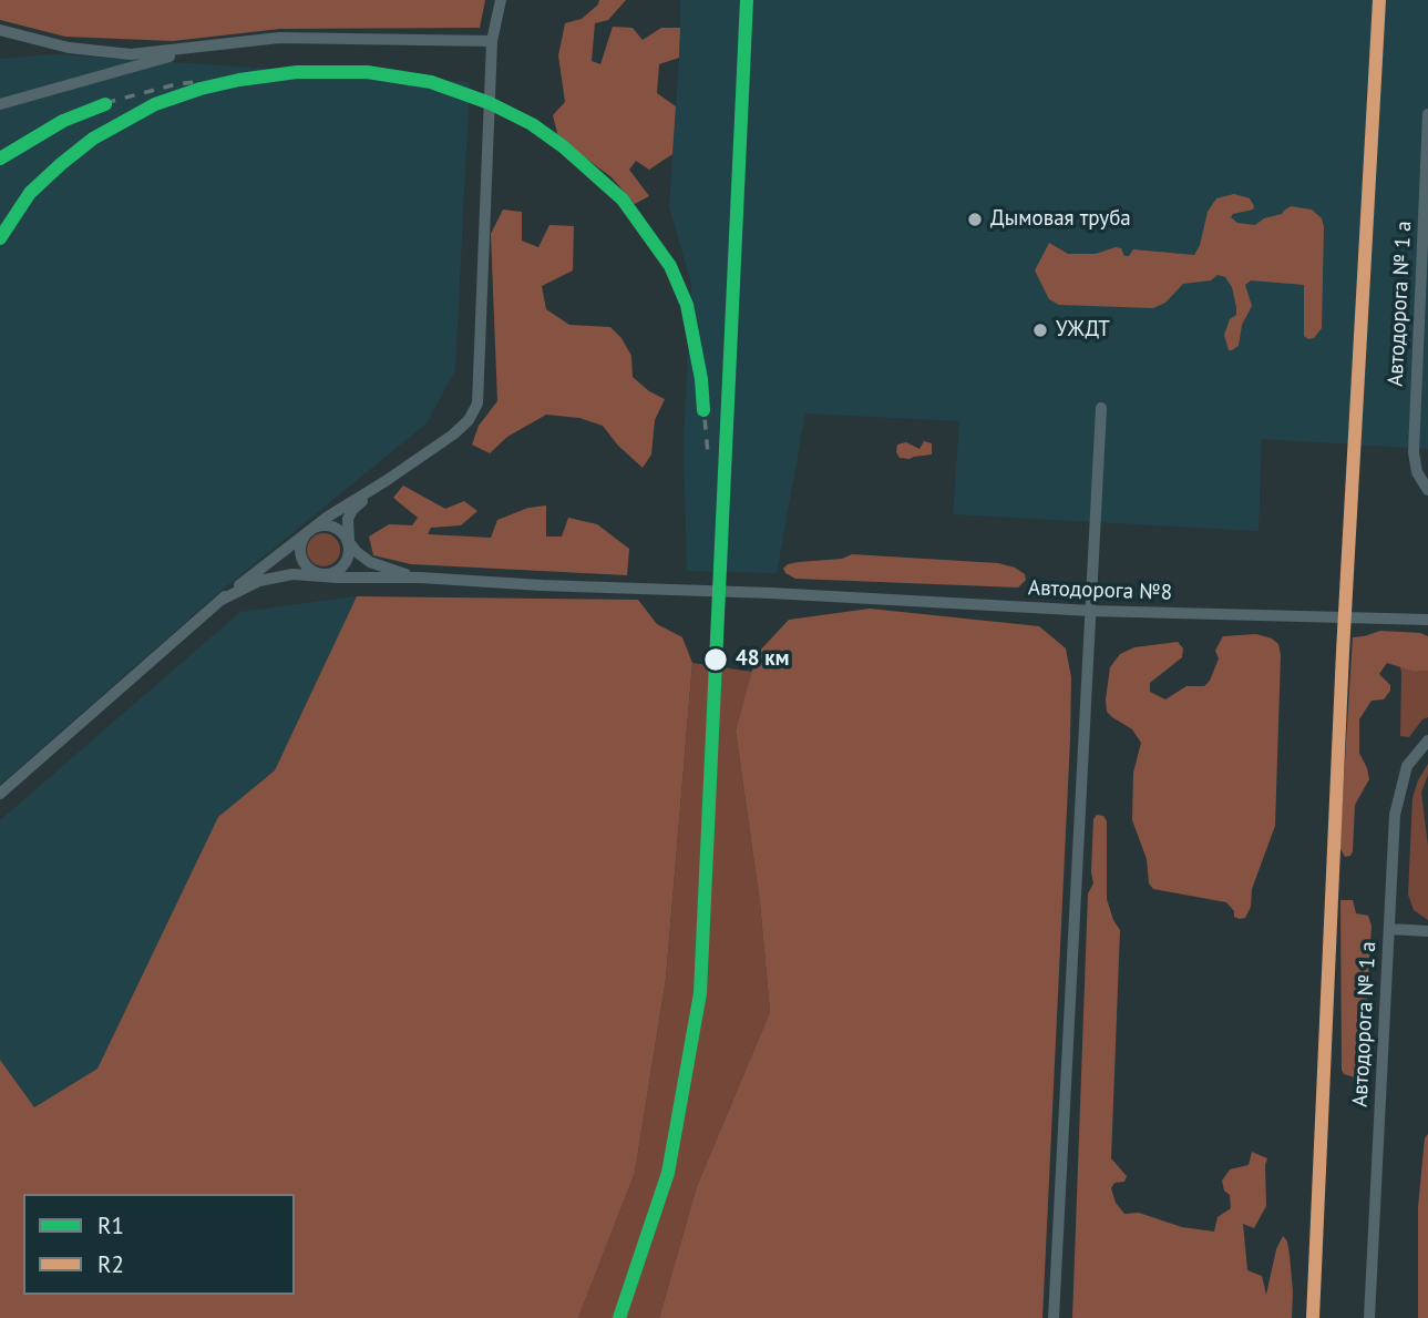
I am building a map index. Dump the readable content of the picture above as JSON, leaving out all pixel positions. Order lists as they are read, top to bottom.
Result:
{
  "streets": {
    "street": ["Автодорога № 1 а", "Автодорога №8"]
  },
  "places": ["Дымовая труба", "УЖДТ", "48 км"],
  "lines": ["transit line R1", "transit line R2"],
  "legend": ["R1", "R2"]
}
